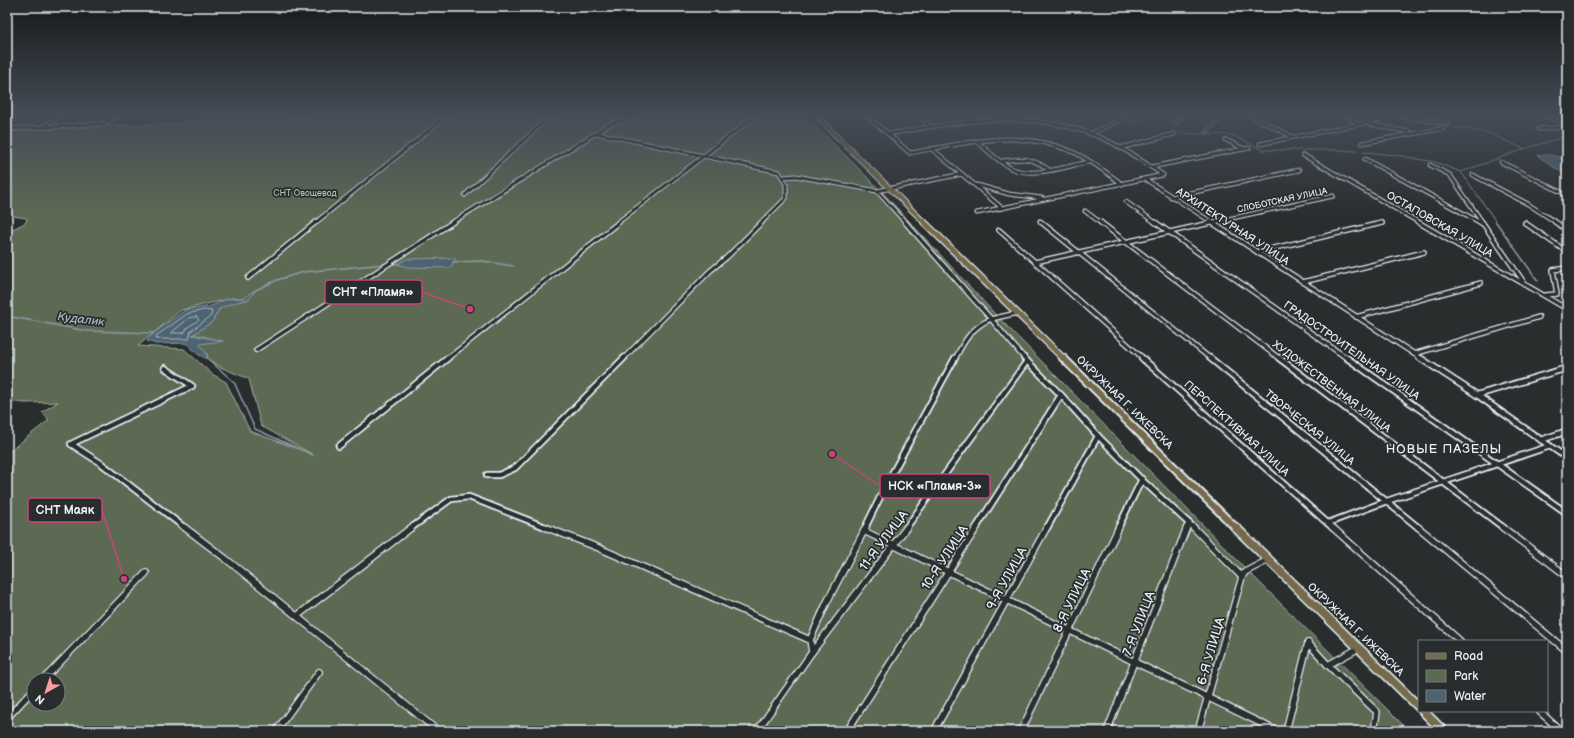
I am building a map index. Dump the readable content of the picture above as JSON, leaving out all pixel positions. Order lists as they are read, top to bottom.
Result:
{
  "streets": {
    "main road": ["ОКРУЖНАЯ Г. ИЖЕВСКА"],
    "street": [
      "СЛОБОТСКАЯ УЛИЦА",
      "ОСТАПОВСКАЯ УЛИЦА",
      "АРХИТЕКТУРНАЯ УЛИЦА",
      "ГРАДОСТРОИТЕЛЬНАЯ УЛИЦА",
      "ХУДОЖЕСТВЕННАЯ УЛИЦА",
      "ТВОРЧЕСКАЯ УЛИЦА",
      "ПЕРСПЕКТИВНАЯ УЛИЦА",
      "11-Я УЛИЦА",
      "10-Я УЛИЦА",
      "9-Я УЛИЦА",
      "8-Я УЛИЦА",
      "7-Я УЛИЦА",
      "6-Я УЛИЦА"
    ]
  },
  "crossings": [
    ["СЛОБОТСКАЯ УЛИЦА", "АРХИТЕКТУРНАЯ УЛИЦА"],
    ["СЛОБОТСКАЯ УЛИЦА", "ГРАДОСТРОИТЕЛЬНАЯ УЛИЦА"],
    ["СЛОБОТСКАЯ УЛИЦА", "ХУДОЖЕСТВЕННАЯ УЛИЦА"],
    ["СЛОБОТСКАЯ УЛИЦА", "ТВОРЧЕСКАЯ УЛИЦА"],
    ["СЛОБОТСКАЯ УЛИЦА", "ПЕРСПЕКТИВНАЯ УЛИЦА"]
  ],
  "districts": ["НОВЫЕ ПАЗЕЛЫ"],
  "water": ["Кудалик"],
  "parks": ["СНТ Овощевод"],
  "places": ["СНТ «Пламя»", "НСК «Пламя-3»", "СНТ Маяк"],
  "legend": ["Road", "Park", "Water"],
  "north": "bottom left"
}
